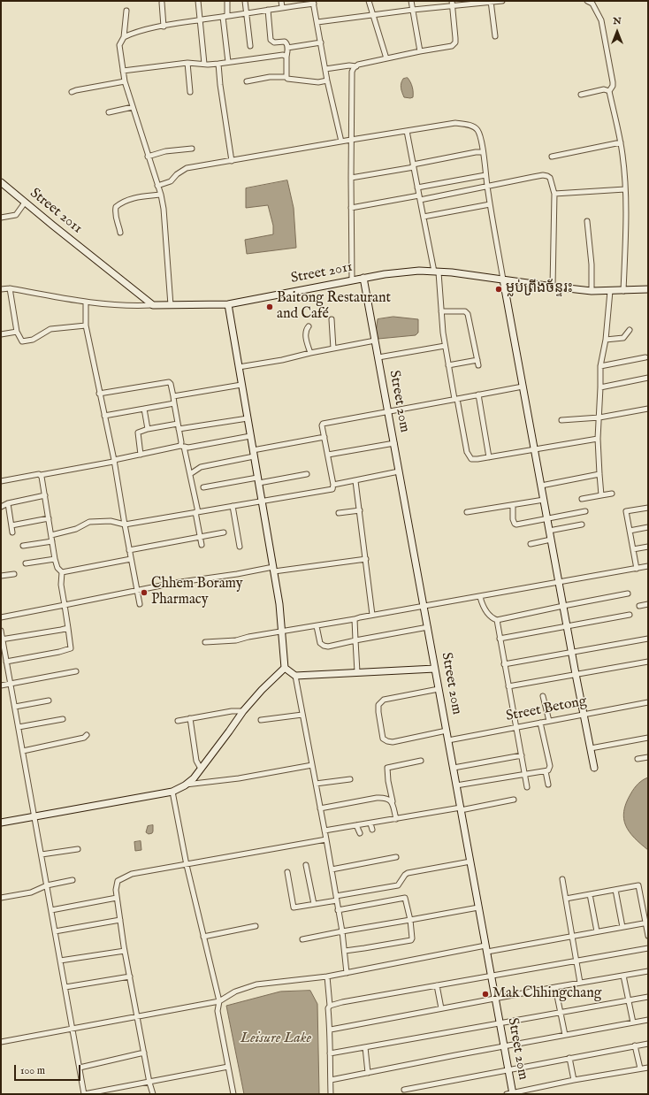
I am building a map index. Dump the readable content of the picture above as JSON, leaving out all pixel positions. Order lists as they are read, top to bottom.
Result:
{
  "streets": {
    "street": ["Street 2011", "Street 20m", "Street Betong"]
  },
  "crossings": [
    ["Street 2011", "Street 20m"],
    ["Street 20m", "Street Betong"]
  ],
  "water": ["Leisure Lake"],
  "places": [
    "ម្លប់ព្រីងច័ន្ទរះ",
    "Baitong Restaurant and Café",
    "Chhem Boramy Pharmacy",
    "Mak Chhingchang"
  ],
  "scale_bar": "100 m",
  "north": "top"
}
